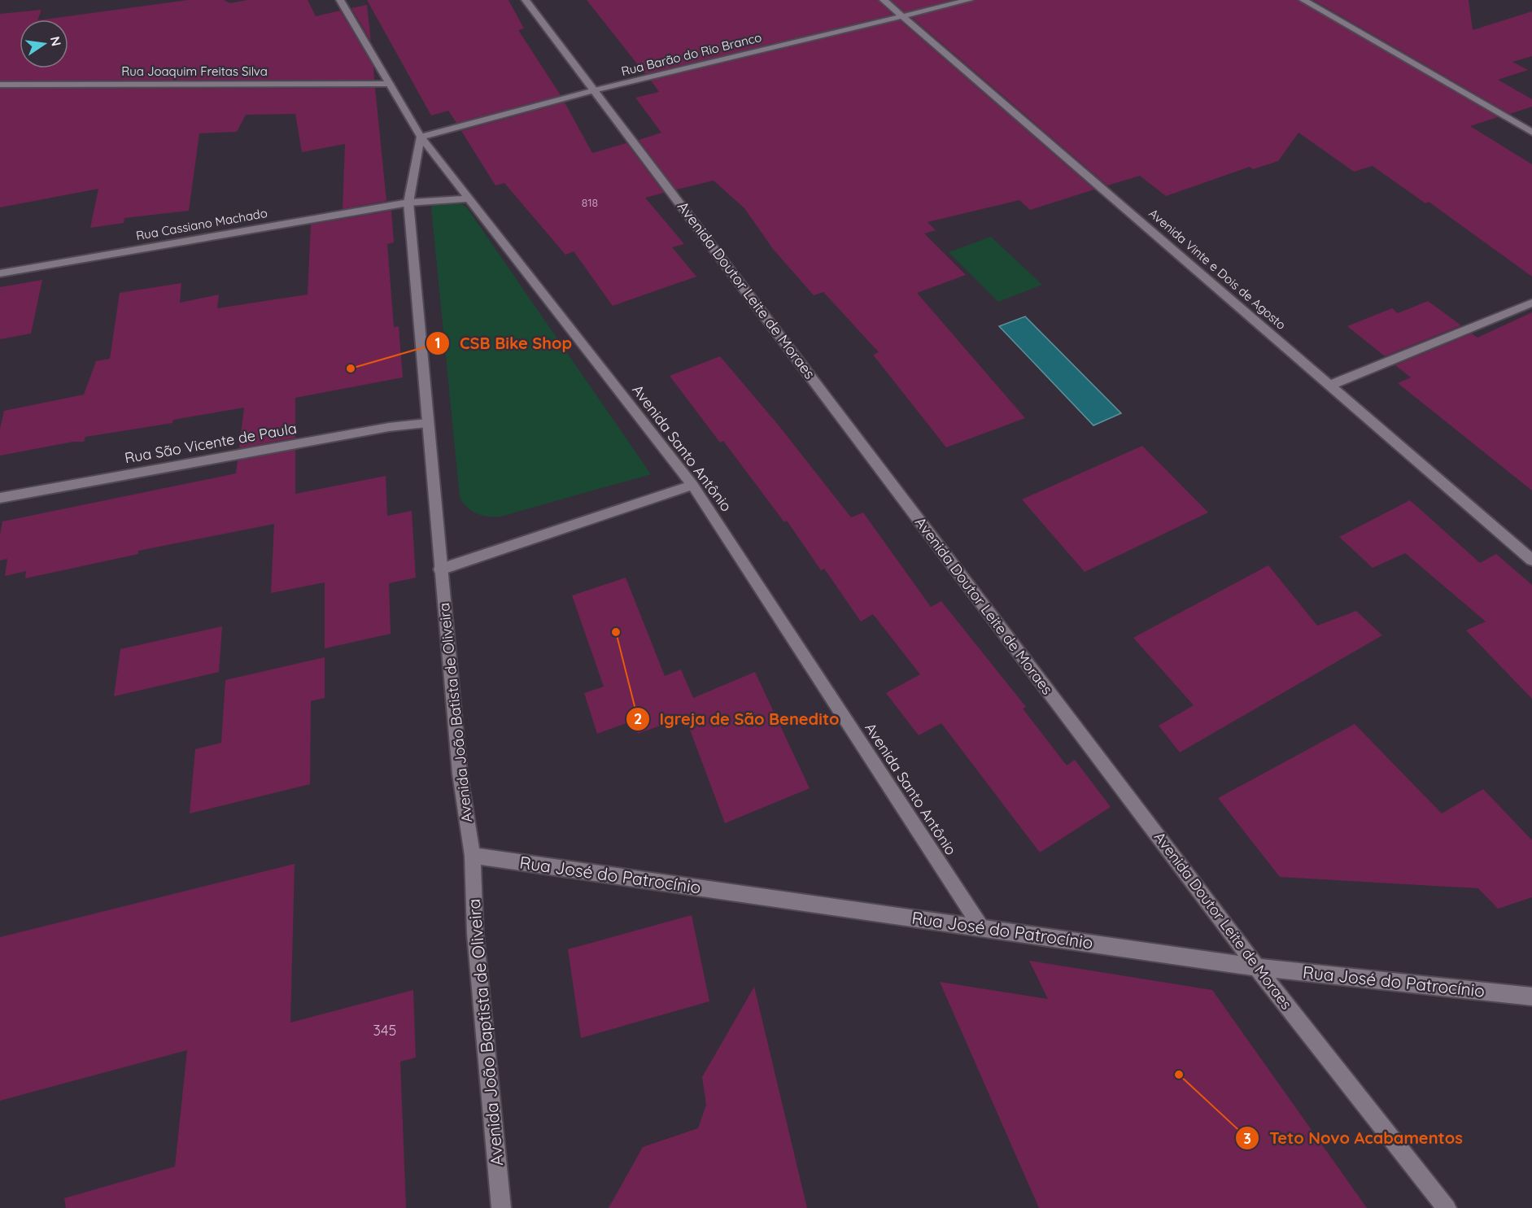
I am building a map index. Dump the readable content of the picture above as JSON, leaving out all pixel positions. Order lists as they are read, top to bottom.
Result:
{
  "streets": {
    "street": [
      "Rua Barão do Rio Branco",
      "Rua Joaquim Freitas Silva",
      "Rua Cassiano Machado",
      "Avenida Vinte e Dois de Agosto",
      "Avenida Doutor Leite de Moraes",
      "Rua São Vicente de Paula",
      "Avenida Santo Antônio",
      "Avenida João Batista de Oliveira",
      "Rua José do Patrocínio",
      "Avenida João Baptista de Oliveira"
    ]
  },
  "crossings": [
    ["Rua Barão do Rio Branco", "Avenida Vinte e Dois de Agosto"],
    ["Rua Barão do Rio Branco", "Avenida Doutor Leite de Moraes"],
    ["Rua Barão do Rio Branco", "Avenida Santo Antônio"],
    ["Rua Barão do Rio Branco", "Avenida João Batista de Oliveira"],
    ["Rua Joaquim Freitas Silva", "Avenida Santo Antônio"],
    ["Rua Cassiano Machado", "Avenida Santo Antônio"],
    ["Rua Cassiano Machado", "Avenida João Batista de Oliveira"],
    ["Avenida Doutor Leite de Moraes", "Rua José do Patrocínio"],
    ["Rua São Vicente de Paula", "Avenida João Batista de Oliveira"],
    ["Avenida Santo Antônio", "Avenida João Batista de Oliveira"],
    ["Avenida Santo Antônio", "Rua José do Patrocínio"],
    ["Avenida João Batista de Oliveira", "Rua José do Patrocínio"],
    ["Avenida João Batista de Oliveira", "Avenida João Baptista de Oliveira"],
    ["Rua José do Patrocínio", "Avenida João Baptista de Oliveira"]
  ],
  "places": ["CSB Bike Shop", "Igreja de São Benedito", "Teto Novo Acabamentos"],
  "house_numbers": ["818", "345"],
  "north": "right"
}
